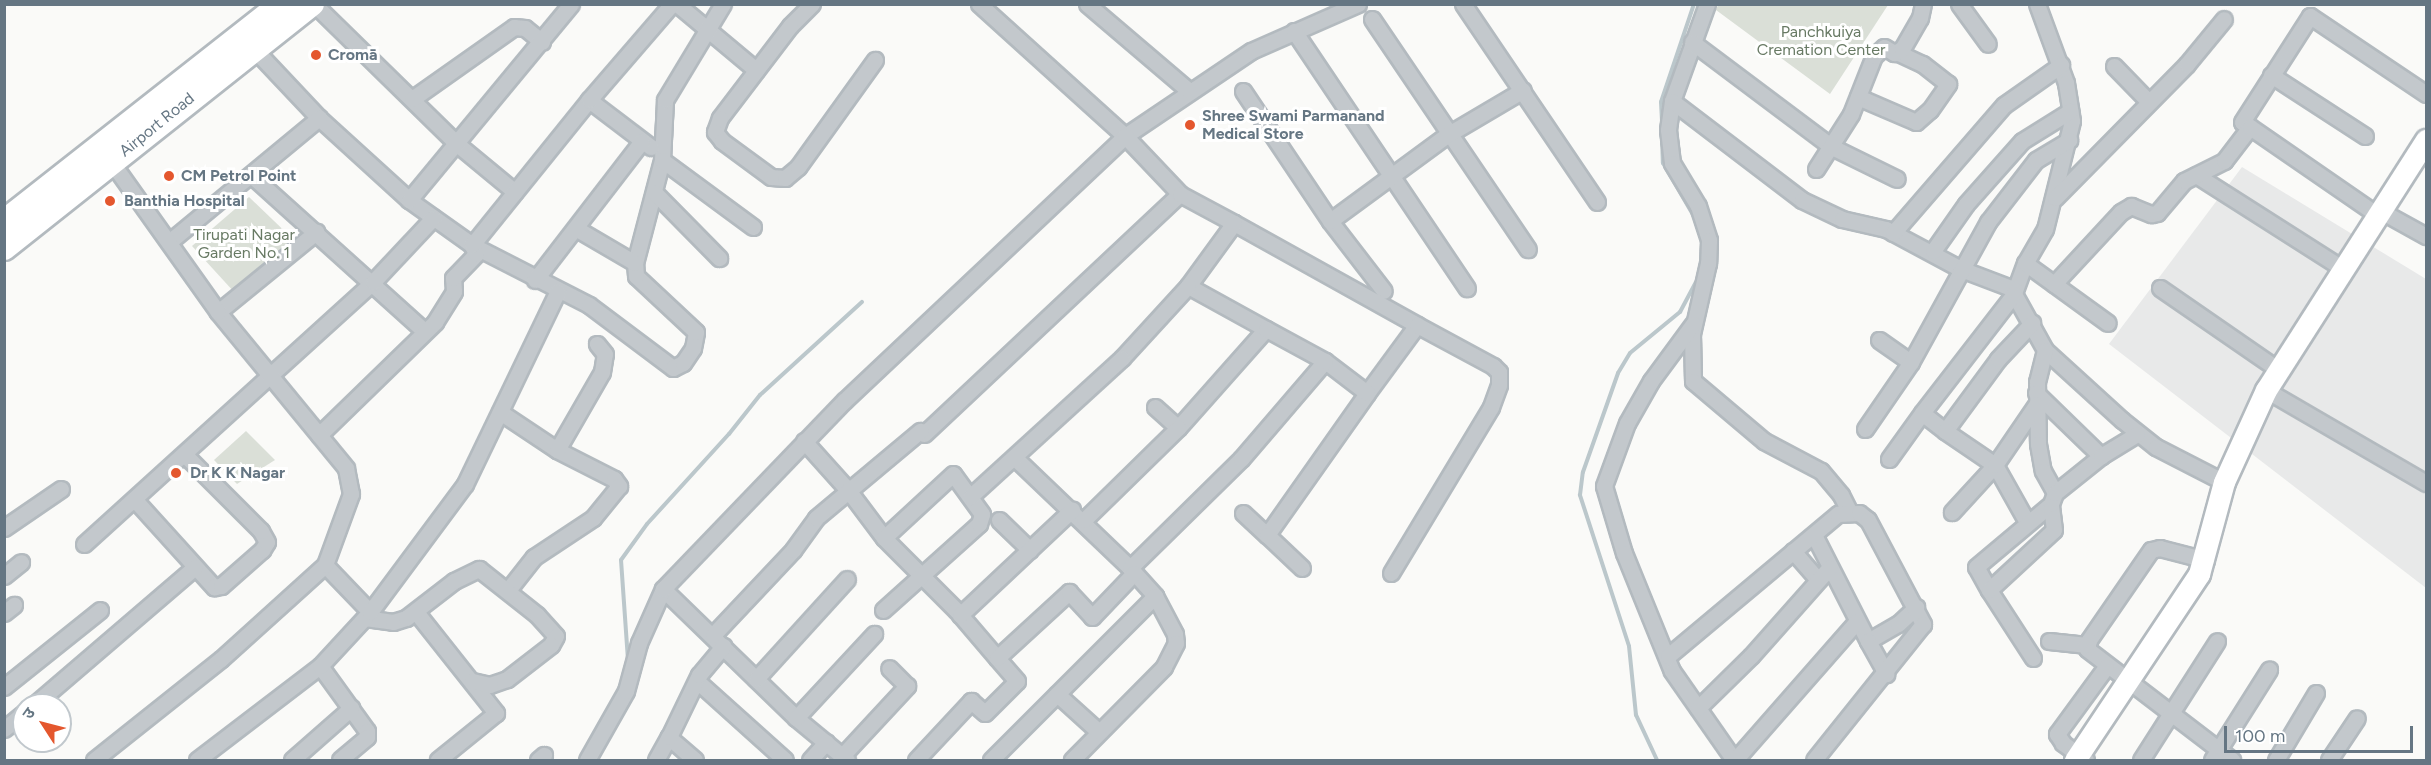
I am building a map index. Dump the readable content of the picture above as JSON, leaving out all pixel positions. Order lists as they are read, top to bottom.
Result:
{
  "streets": {
    "main road": ["Airport Road"]
  },
  "parks": ["Panchkuiya Cremation Center", "Tirupati Nagar Garden No. 1"],
  "places": [
    "Cromā",
    "Shree Swami Parmanand Medical Store",
    "CM Petrol Point",
    "Banthia Hospital",
    "Dr K K Nagar"
  ],
  "scale_bar": "100 m",
  "north": "top left"
}
